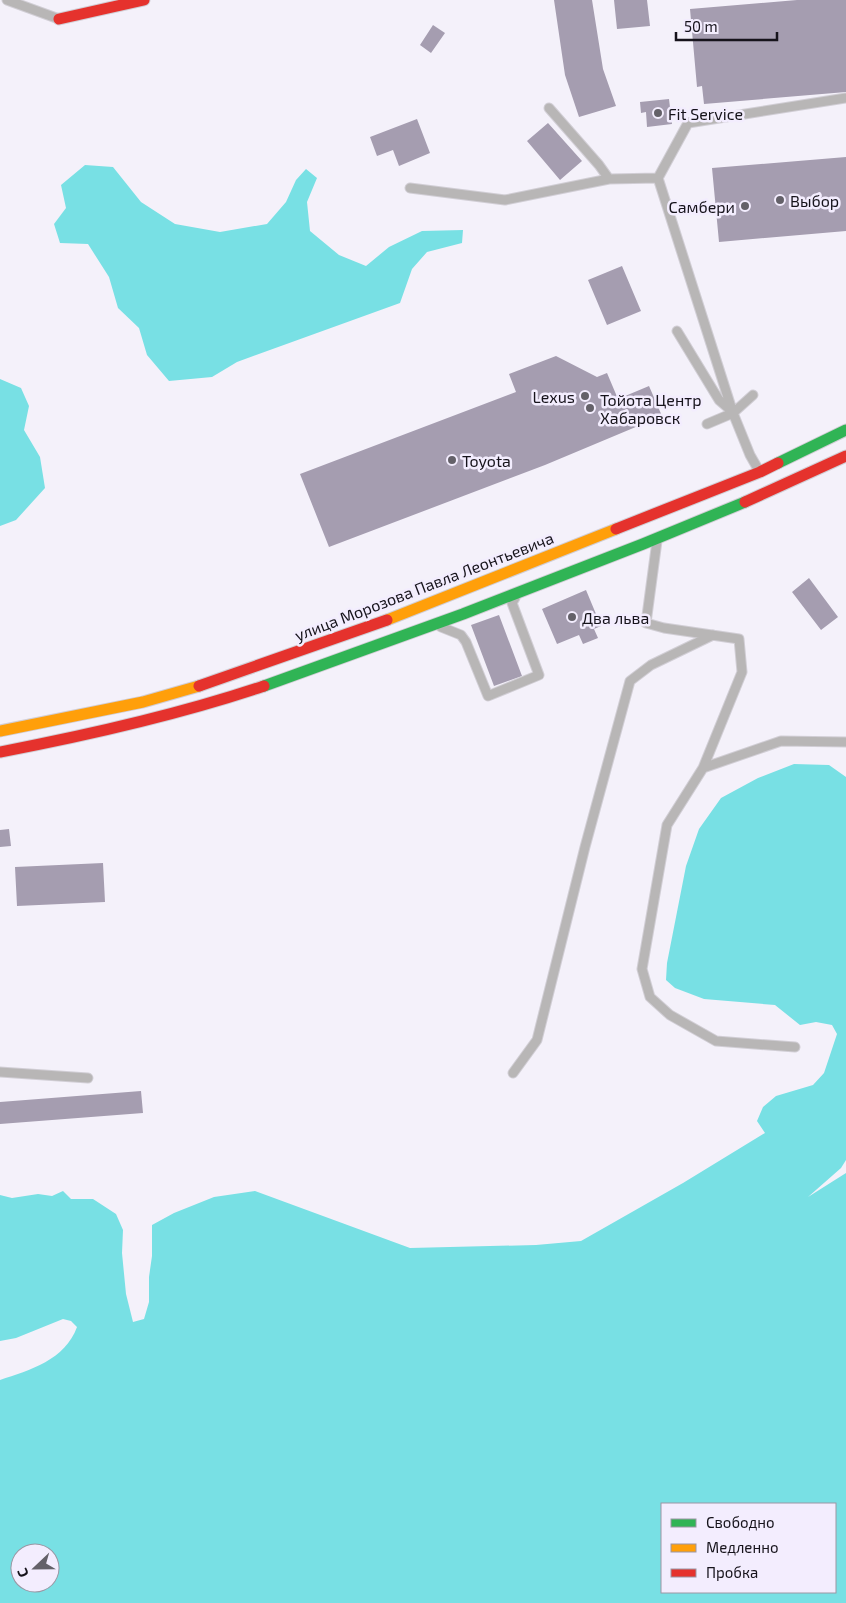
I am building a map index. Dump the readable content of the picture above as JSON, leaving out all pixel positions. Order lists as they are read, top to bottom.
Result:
{
  "streets": {
    "main road": ["улица Морозова Павла Леонтьевича"]
  },
  "places": [
    "Fit Service",
    "Выбор",
    "Самбери",
    "Lexus",
    "Тойота Центр Хабаровск",
    "Toyota",
    "Два льва"
  ],
  "legend": ["Свободно", "Медленно", "Пробка"],
  "scale_bar": "50 m",
  "north": "left"
}
